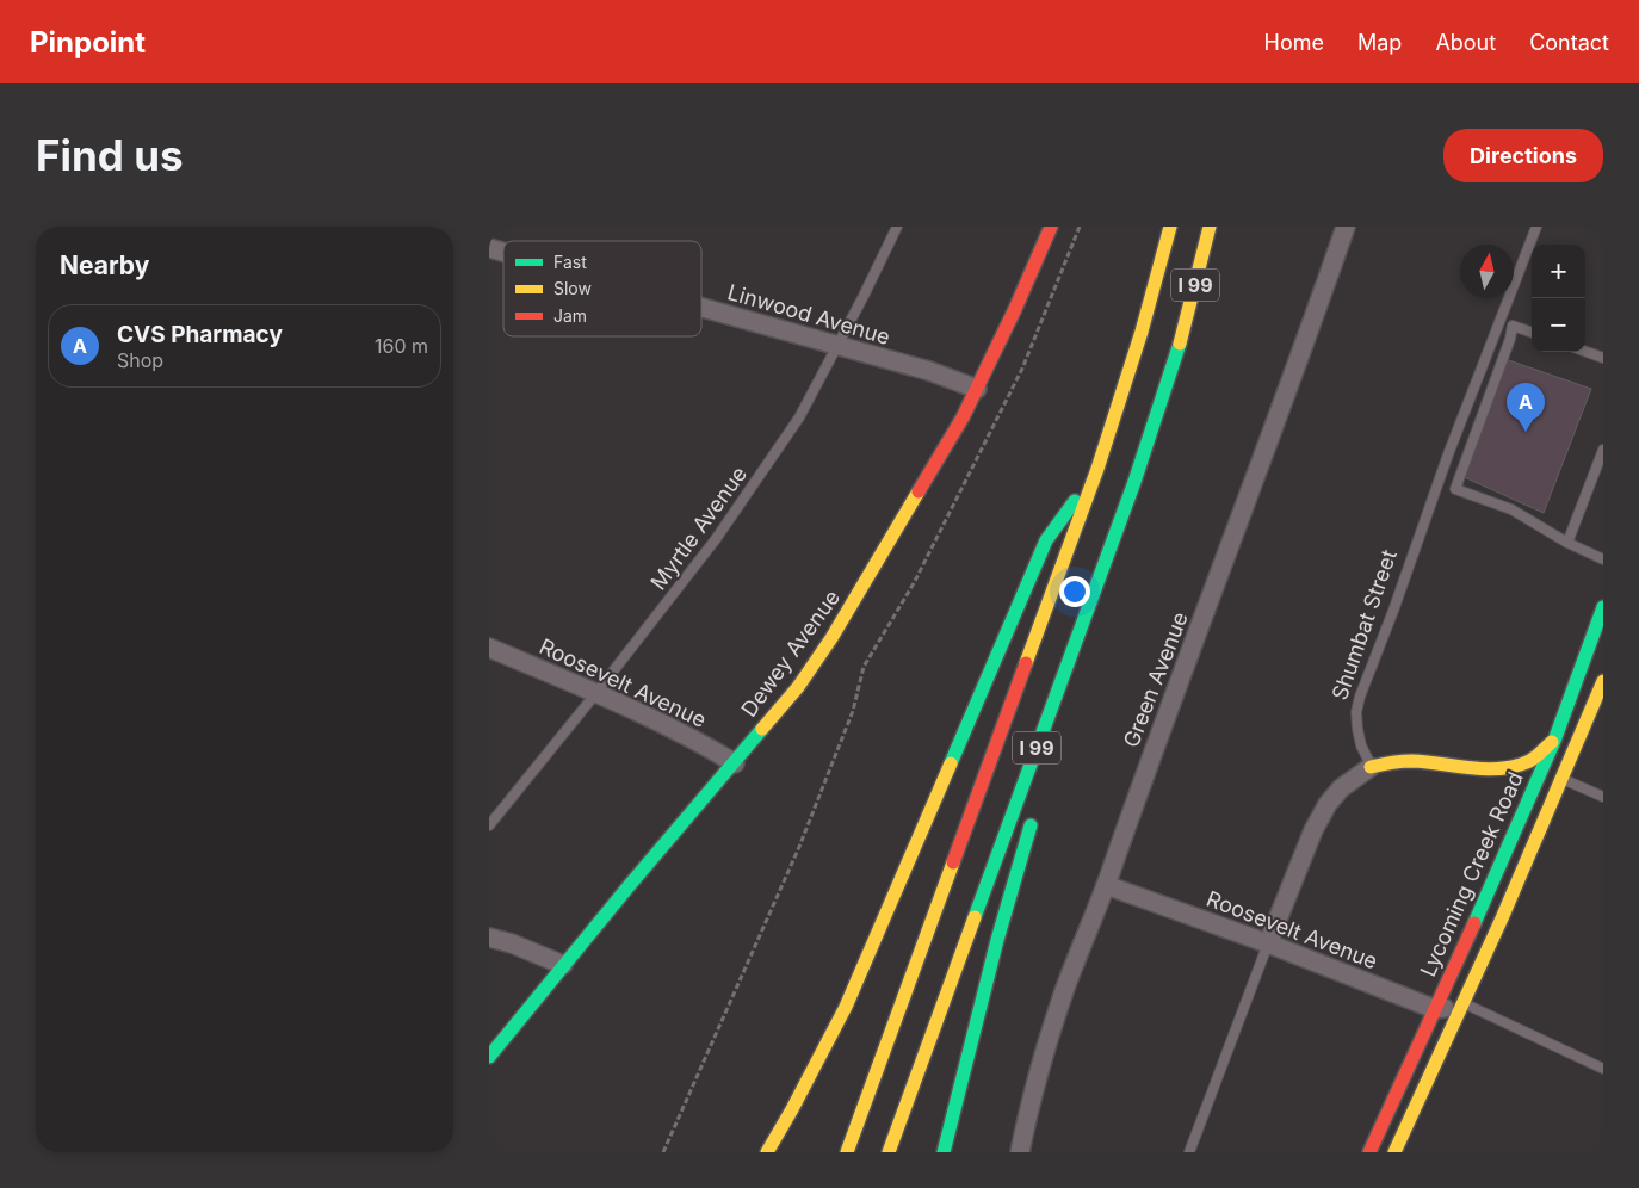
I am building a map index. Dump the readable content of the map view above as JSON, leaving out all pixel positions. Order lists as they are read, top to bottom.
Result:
{
  "streets": {
    "main road": ["I 99", "Dewey Avenue", "Lycoming Creek Road"],
    "street": ["Linwood Avenue", "Green Avenue", "Roosevelt Avenue"],
    "lane": ["Myrtle Avenue", "Shumbat Street"]
  },
  "crossings": [
    ["Linwood Avenue", "Myrtle Avenue"],
    ["Linwood Avenue", "Dewey Avenue"],
    ["Myrtle Avenue", "Roosevelt Avenue"],
    ["Dewey Avenue", "Roosevelt Avenue"],
    ["Green Avenue", "Roosevelt Avenue"],
    ["Roosevelt Avenue", "Lycoming Creek Road"]
  ],
  "legend": ["Fast", "Slow", "Jam"],
  "north": "top",
  "page": {
    "header": "Pinpoint",
    "nav": [
      "Home",
      "Map",
      "About",
      "Contact"
    ],
    "buttons": "Directions",
    "title": "Find us",
    "heading": "Nearby",
    "map_buttons": ["+", "−"],
    "list": [
      {
        "mark": "A",
        "name": "CVS Pharmacy",
        "note": "Shop",
        "value": "160 m"
      }
    ],
    "pins": "A"
  }
}
